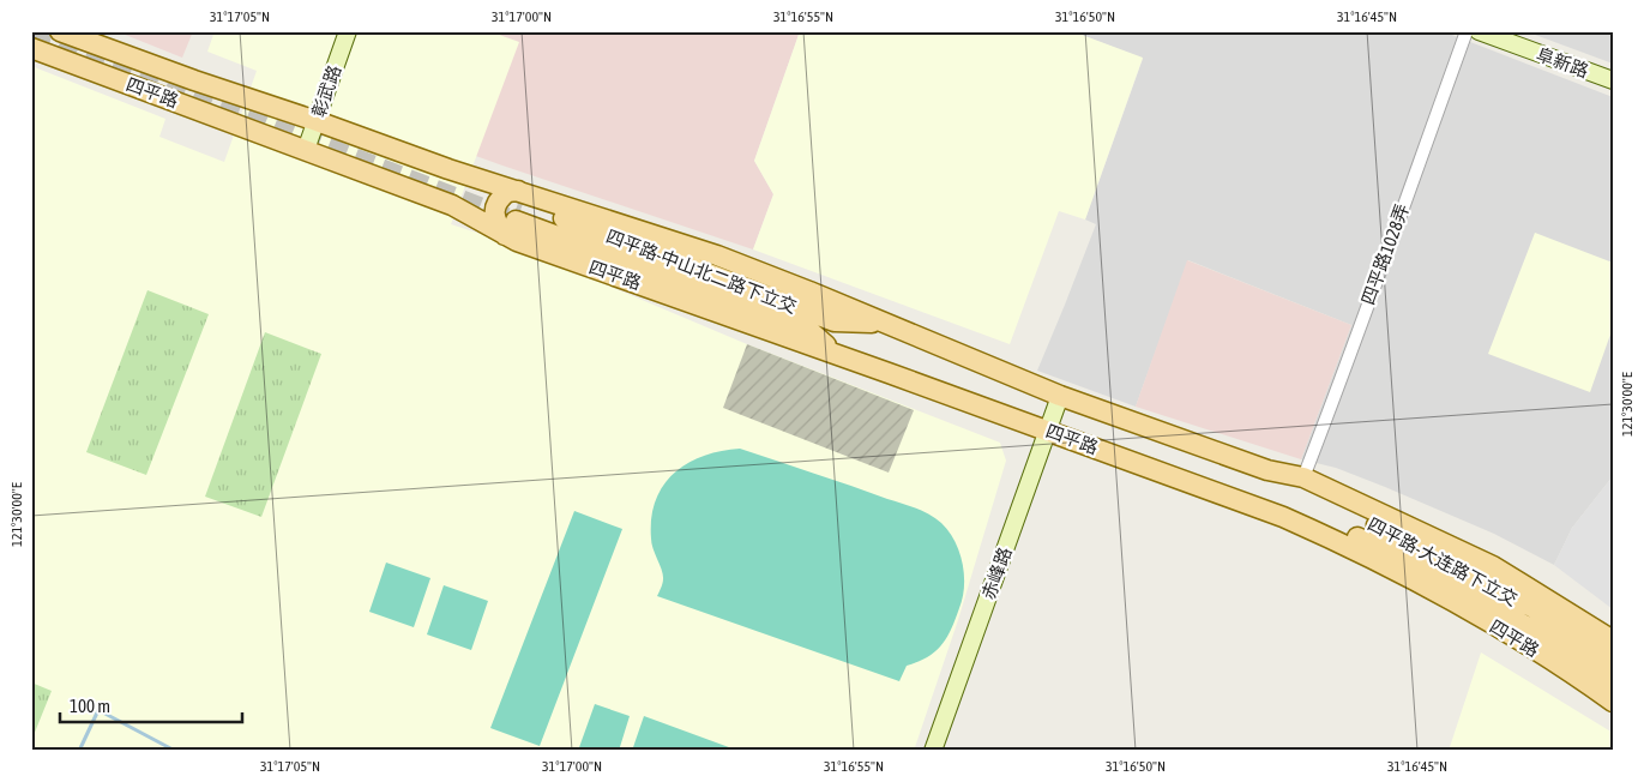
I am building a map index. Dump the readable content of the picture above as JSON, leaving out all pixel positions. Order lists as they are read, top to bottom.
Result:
{
  "streets": {
    "main road": ["四平路", "四平路-中山北二路下立交", "四平路-大连路下立交"],
    "street": [
      "阜新路",
      "彰武路",
      "四平路1028弄",
      "赤峰路"
    ]
  },
  "crossings": [
    ["彰武路", "四平路"],
    ["四平路", "四平路1028弄"],
    ["四平路", "四平路-中山北二路下立交"],
    ["四平路", "四平路-大连路下立交"],
    ["四平路", "赤峰路"]
  ],
  "scale_bar": "100 m",
  "coordinates": [
    "31°17'05\"N",
    "31°17'00\"N",
    "31°16'55\"N",
    "31°16'50\"N",
    "31°16'45\"N",
    "121°30'00\"E"
  ]
}
